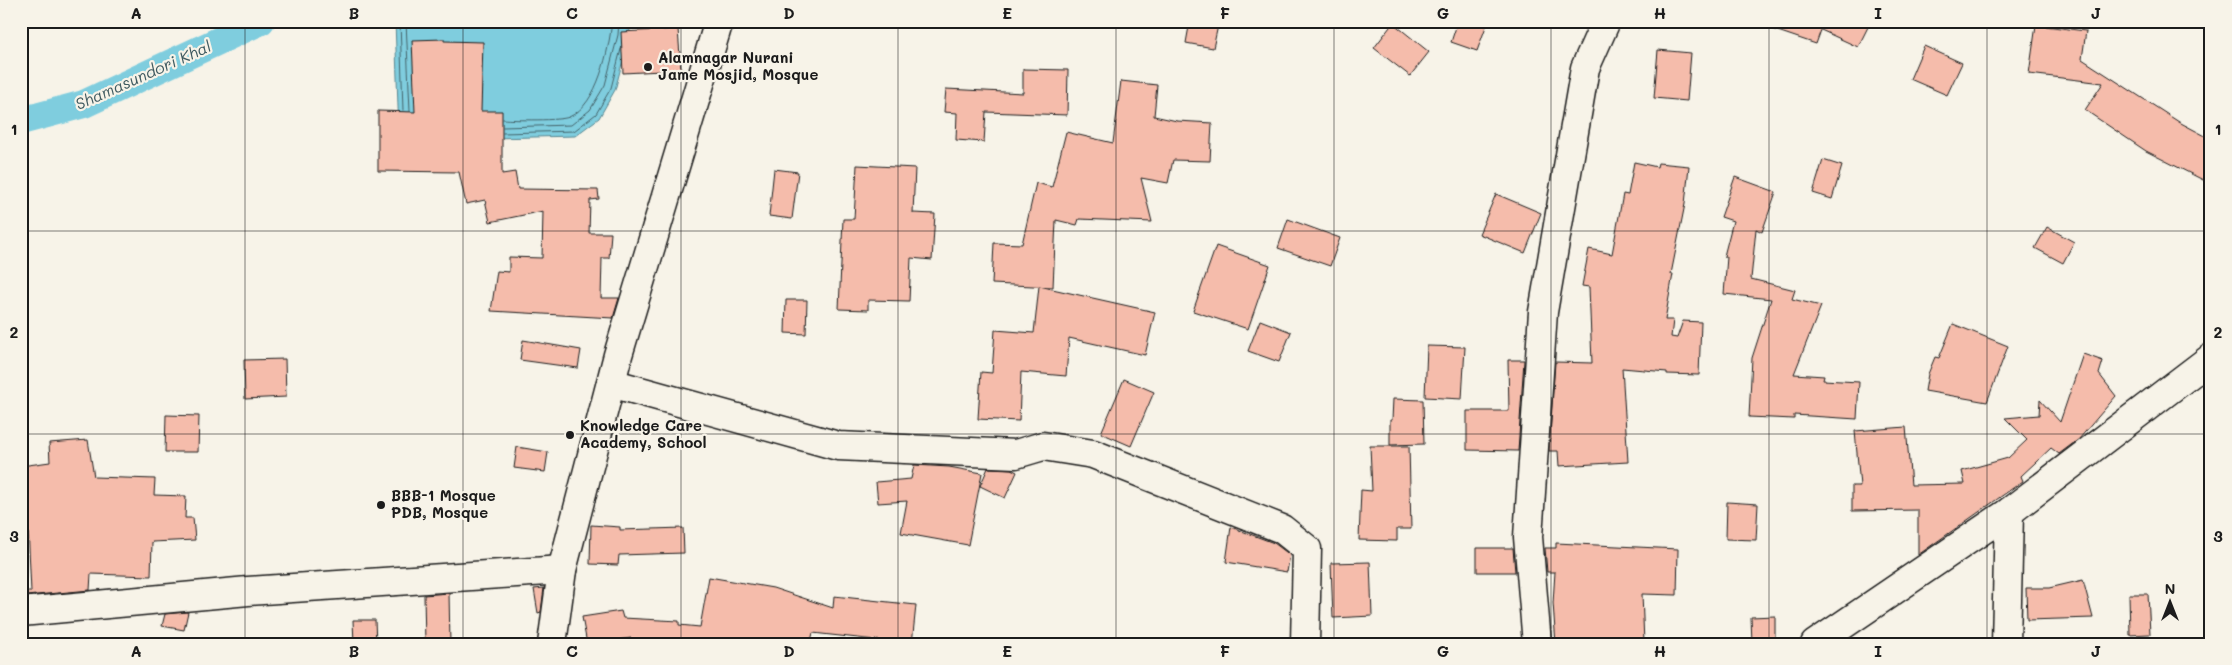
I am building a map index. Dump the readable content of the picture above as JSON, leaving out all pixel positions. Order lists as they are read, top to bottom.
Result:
{
  "water": ["Shamasundori Khal"],
  "places": ["Alamnagar Nurani Jame Mosjid, Mosque", "Knowledge Care Academy, School", "BBB-1 Mosque PDB, Mosque"],
  "north": "top",
  "grid": {
    "columns": [
      "A",
      "B",
      "C",
      "D",
      "E",
      "F",
      "G",
      "H",
      "I",
      "J"
    ],
    "rows": ["1", "2", "3"]
  }
}
